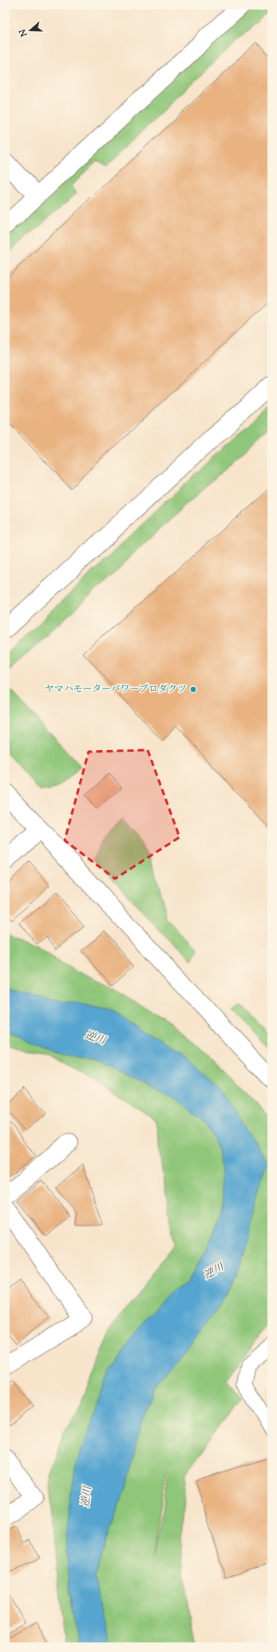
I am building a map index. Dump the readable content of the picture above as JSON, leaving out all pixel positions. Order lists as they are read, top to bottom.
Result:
{
  "water": ["逆川"],
  "places": ["ヤマハモーターパワープロダクツ"],
  "north": "left"
}
